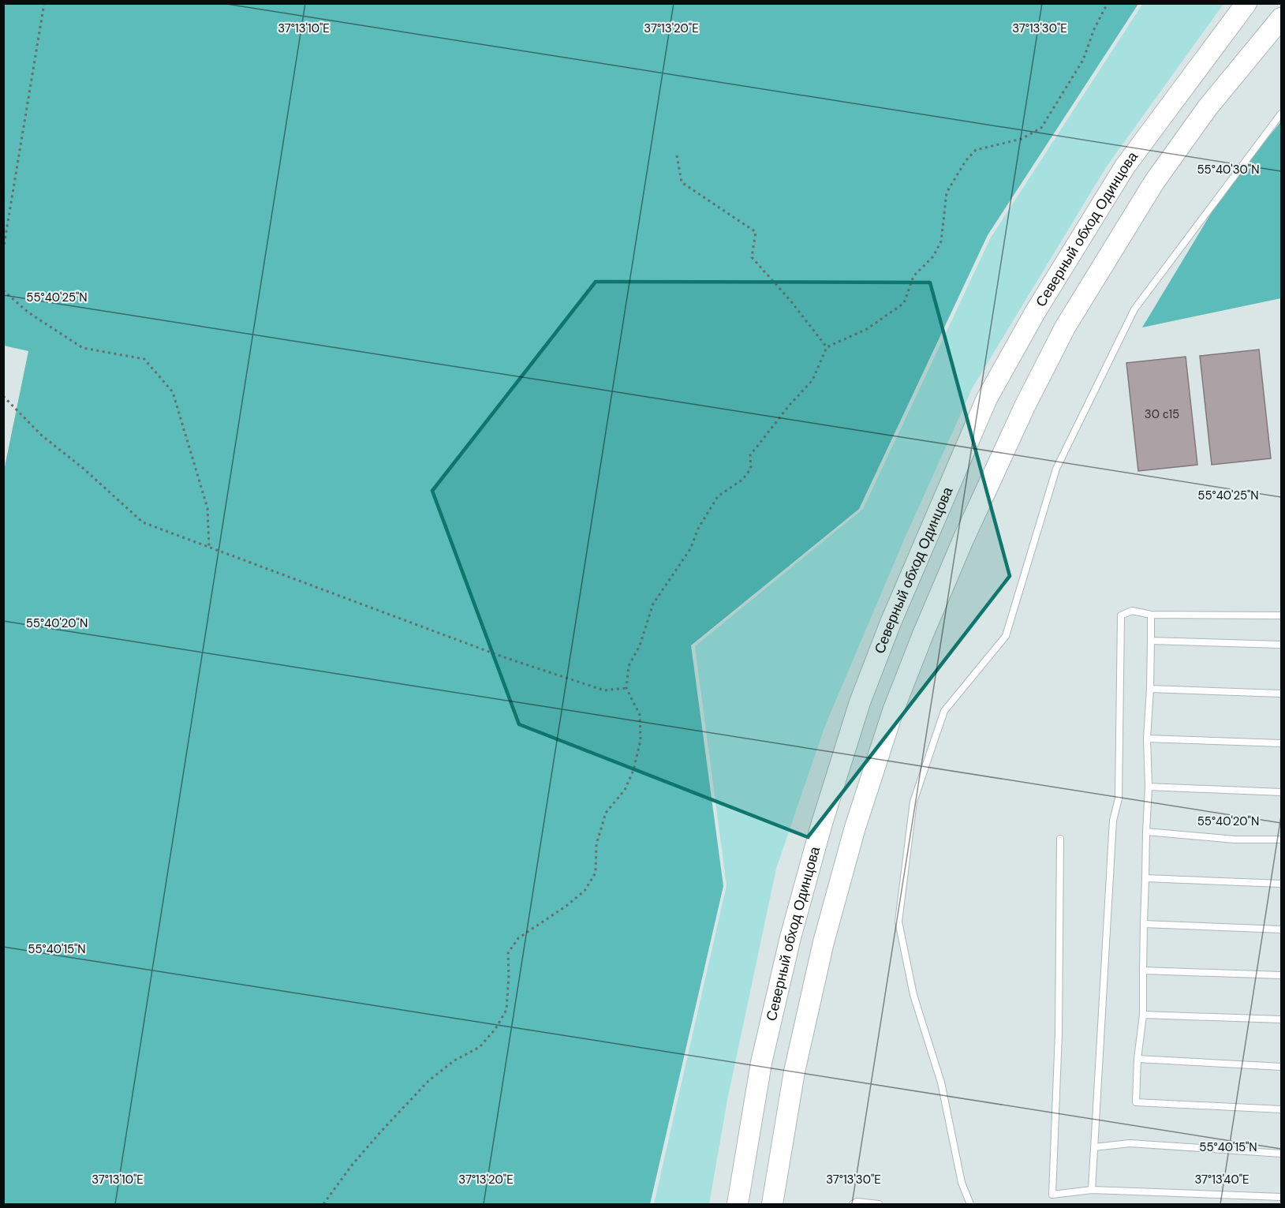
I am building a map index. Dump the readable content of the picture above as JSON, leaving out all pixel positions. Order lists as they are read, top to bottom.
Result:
{
  "streets": {
    "highway": ["Северный обход Одинцова"]
  },
  "house_numbers": ["30 с15"],
  "coordinates": [
    "37°13'10\"E",
    "37°13'20\"E",
    "37°13'30\"E",
    "55°40'30\"N",
    "55°40'25\"N",
    "55°40'20\"N",
    "55°40'15\"N",
    "37°13'40\"E"
  ]
}
